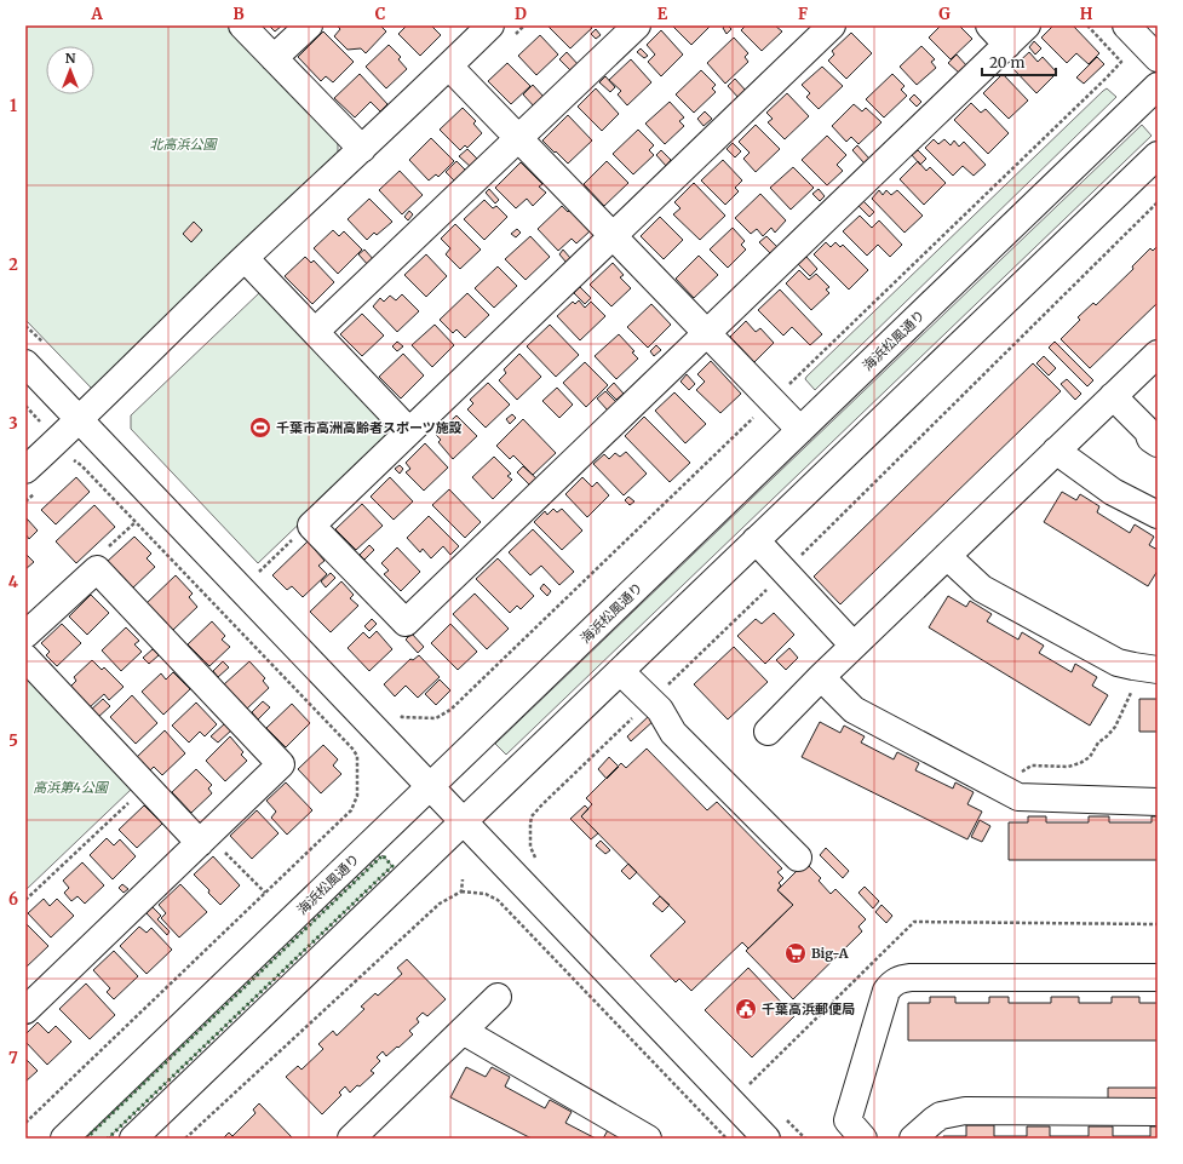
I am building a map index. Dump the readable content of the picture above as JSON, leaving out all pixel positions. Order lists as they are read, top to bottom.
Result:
{
  "streets": {
    "street": ["海浜松風通り"]
  },
  "parks": ["北高浜公園", "高浜第4公園"],
  "places": {
    "sports": ["千葉市高洲高齢者スポーツ施設"],
    "supermarket": ["Big-A"],
    "public building": ["千葉高浜郵便局"]
  },
  "scale_bar": "20 m",
  "north": "top",
  "grid": {
    "columns": [
      "A",
      "B",
      "C",
      "D",
      "E",
      "F",
      "G",
      "H"
    ],
    "rows": [
      "1",
      "2",
      "3",
      "4",
      "5",
      "6",
      "7"
    ]
  }
}
